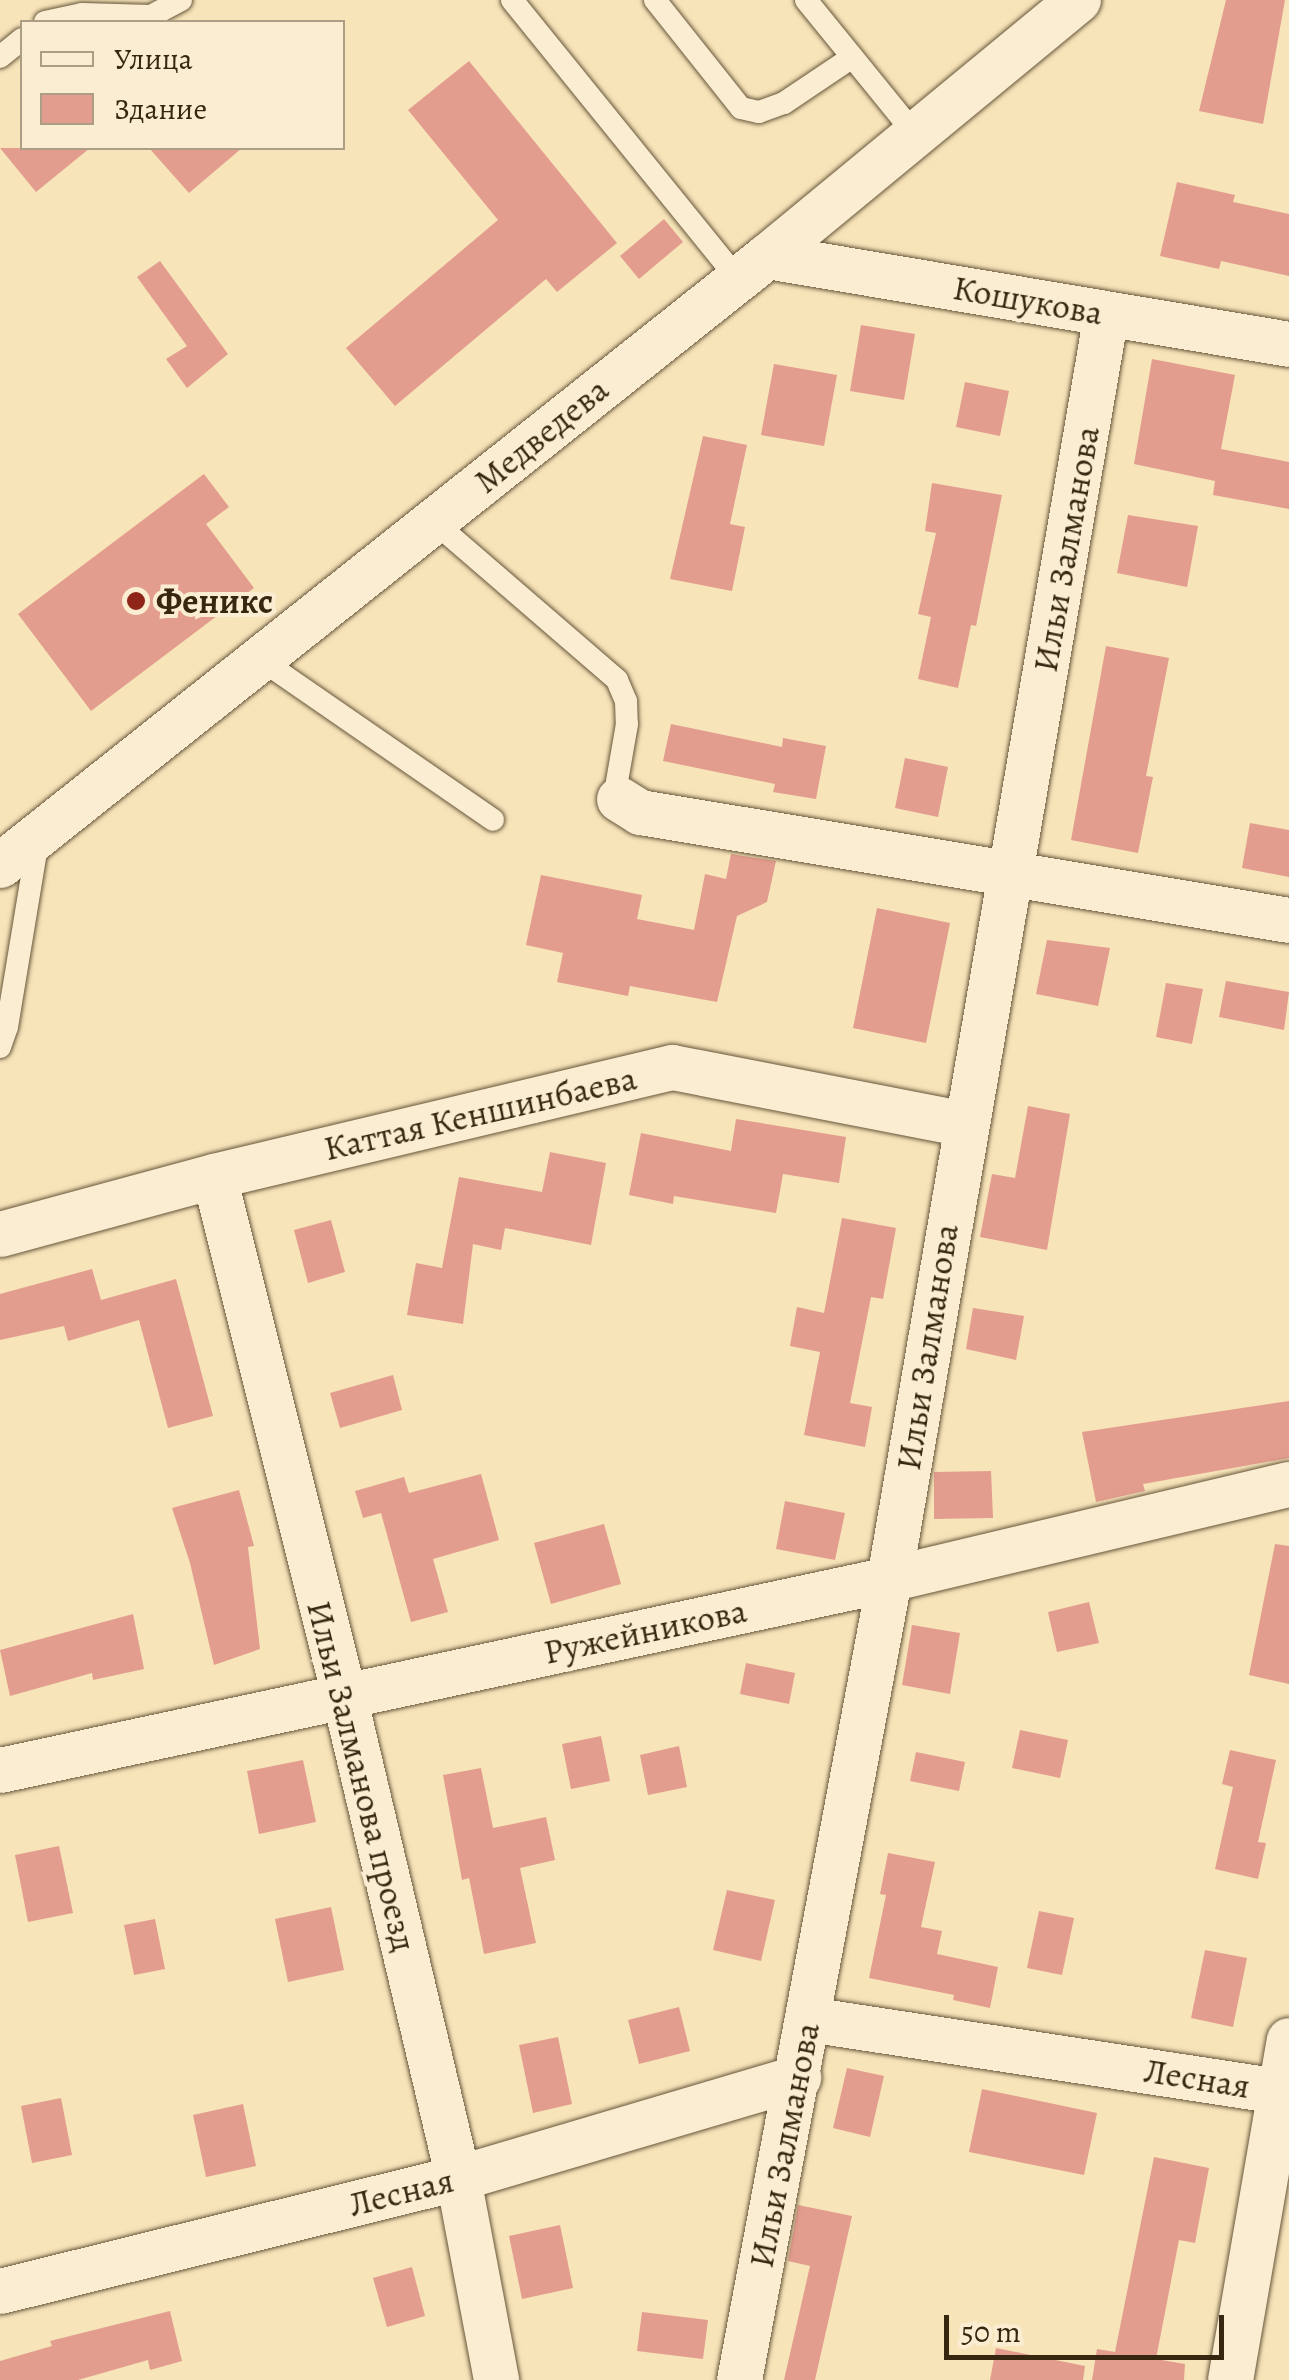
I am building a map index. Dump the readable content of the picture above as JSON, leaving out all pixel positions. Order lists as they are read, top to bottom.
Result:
{
  "streets": {
    "street": [
      "Кошукова",
      "Медведева",
      "Ильи Залманова",
      "Каттая Кеншинбаева",
      "Ружейникова",
      "Ильи Залманова проезд",
      "Лесная"
    ]
  },
  "crossings": [
    ["Кошукова", "Медведева"],
    ["Кошукова", "Ильи Залманова"],
    ["Ильи Залманова", "Каттая Кеншинбаева"],
    ["Ильи Залманова", "Ружейникова"],
    ["Ильи Залманова", "Лесная"],
    ["Каттая Кеншинбаева", "Ильи Залманова проезд"],
    ["Ружейникова", "Ильи Залманова проезд"],
    ["Ильи Залманова проезд", "Лесная"]
  ],
  "places": ["Феникс"],
  "legend": ["Улица", "Здание"],
  "scale_bar": "50 m"
}
